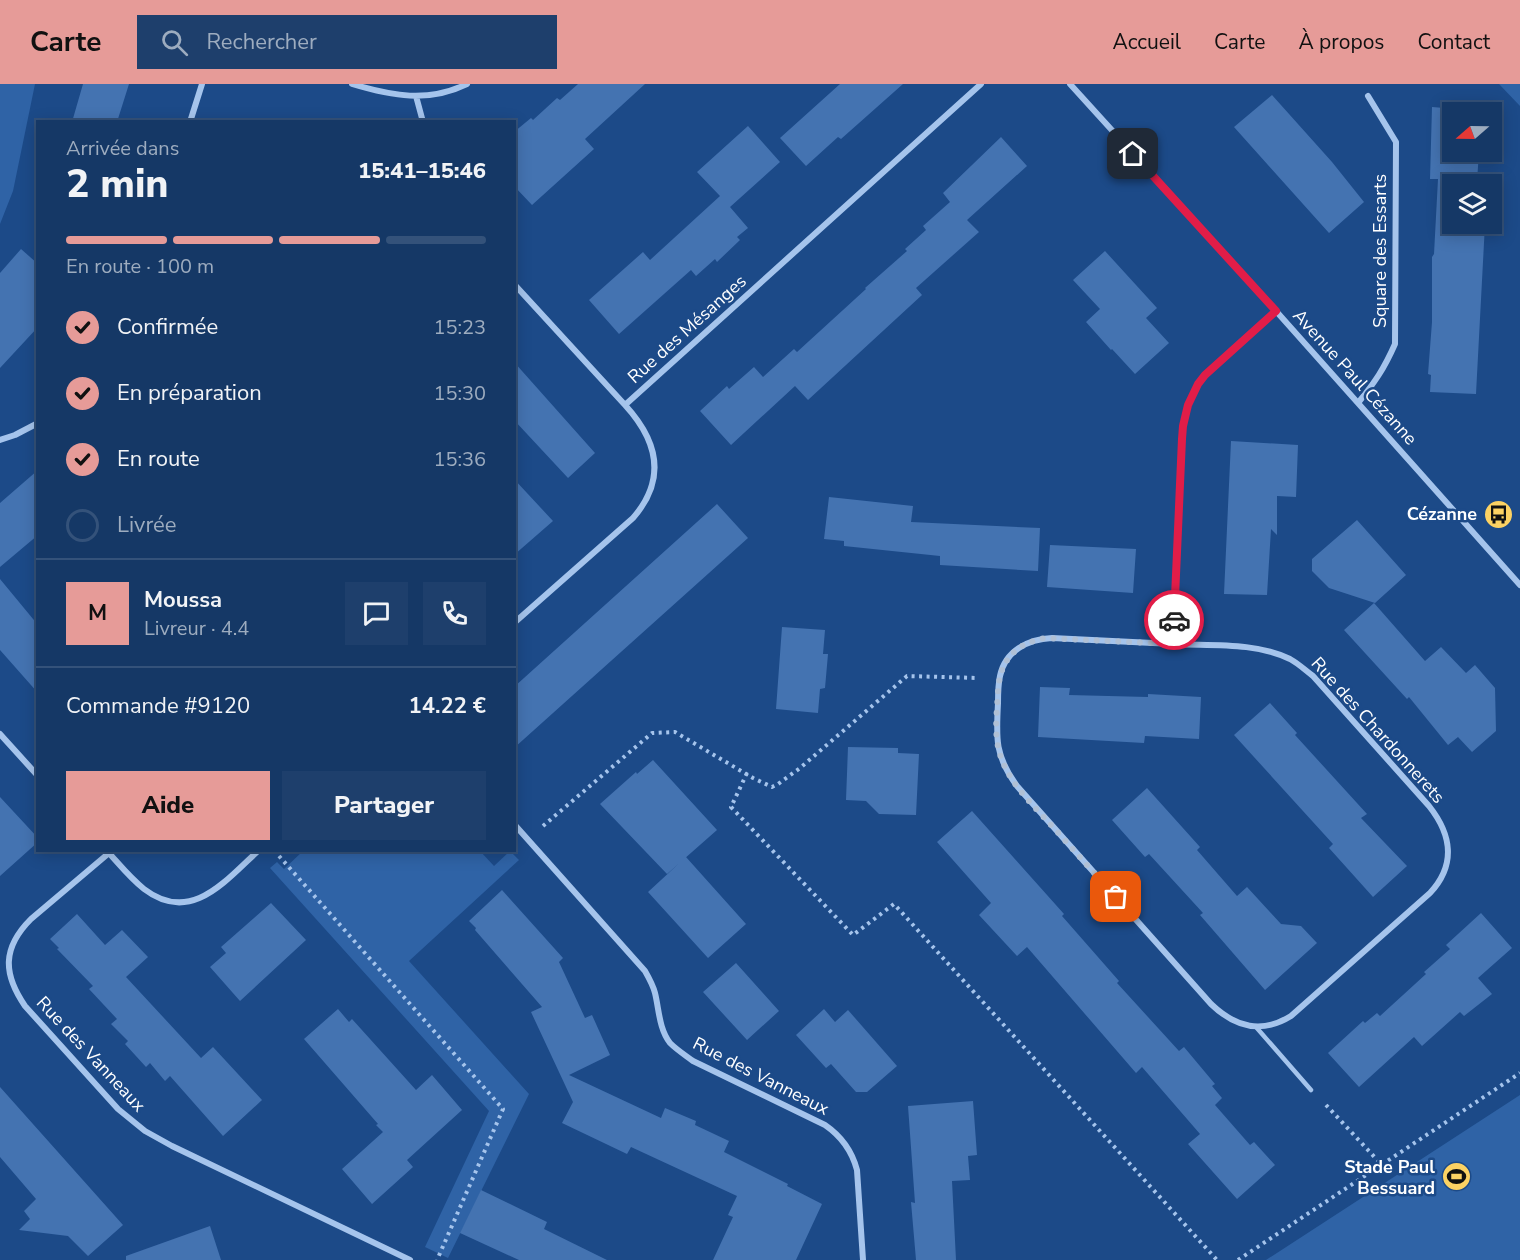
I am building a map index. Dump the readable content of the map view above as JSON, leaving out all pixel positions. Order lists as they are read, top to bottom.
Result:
{
  "streets": {
    "street": [
      "Square des Essarts",
      "Rue des Mésanges",
      "Avenue Paul Cézanne",
      "Rue des Chardonnerets",
      "Rue des Vanneaux"
    ]
  },
  "crossings": [
    ["Square des Essarts", "Avenue Paul Cézanne"]
  ],
  "places": {
    "bus stop": ["Cézanne"],
    "sports": ["Stade Paul Bessuard"]
  },
  "north": "left",
  "page": {
    "header": "Carte",
    "search": "Rechercher",
    "nav": [
      "Accueil",
      "Carte",
      "À propos",
      "Contact"
    ],
    "heading": ["2 min", "Arrivée dans", "15:41–15:46"],
    "panel": [
      "Moussa",
      "Livreur · 4.4",
      "Commande #9120",
      "14.22 €"
    ],
    "bar": "En route · 100 m",
    "list": [
      ["Confirmée", "15:23"],
      ["En préparation", "15:30"],
      ["En route", "15:36"],
      "Livrée"
    ],
    "round": "M",
    "buttons": ["Aide", "Partager"]
  }
}
